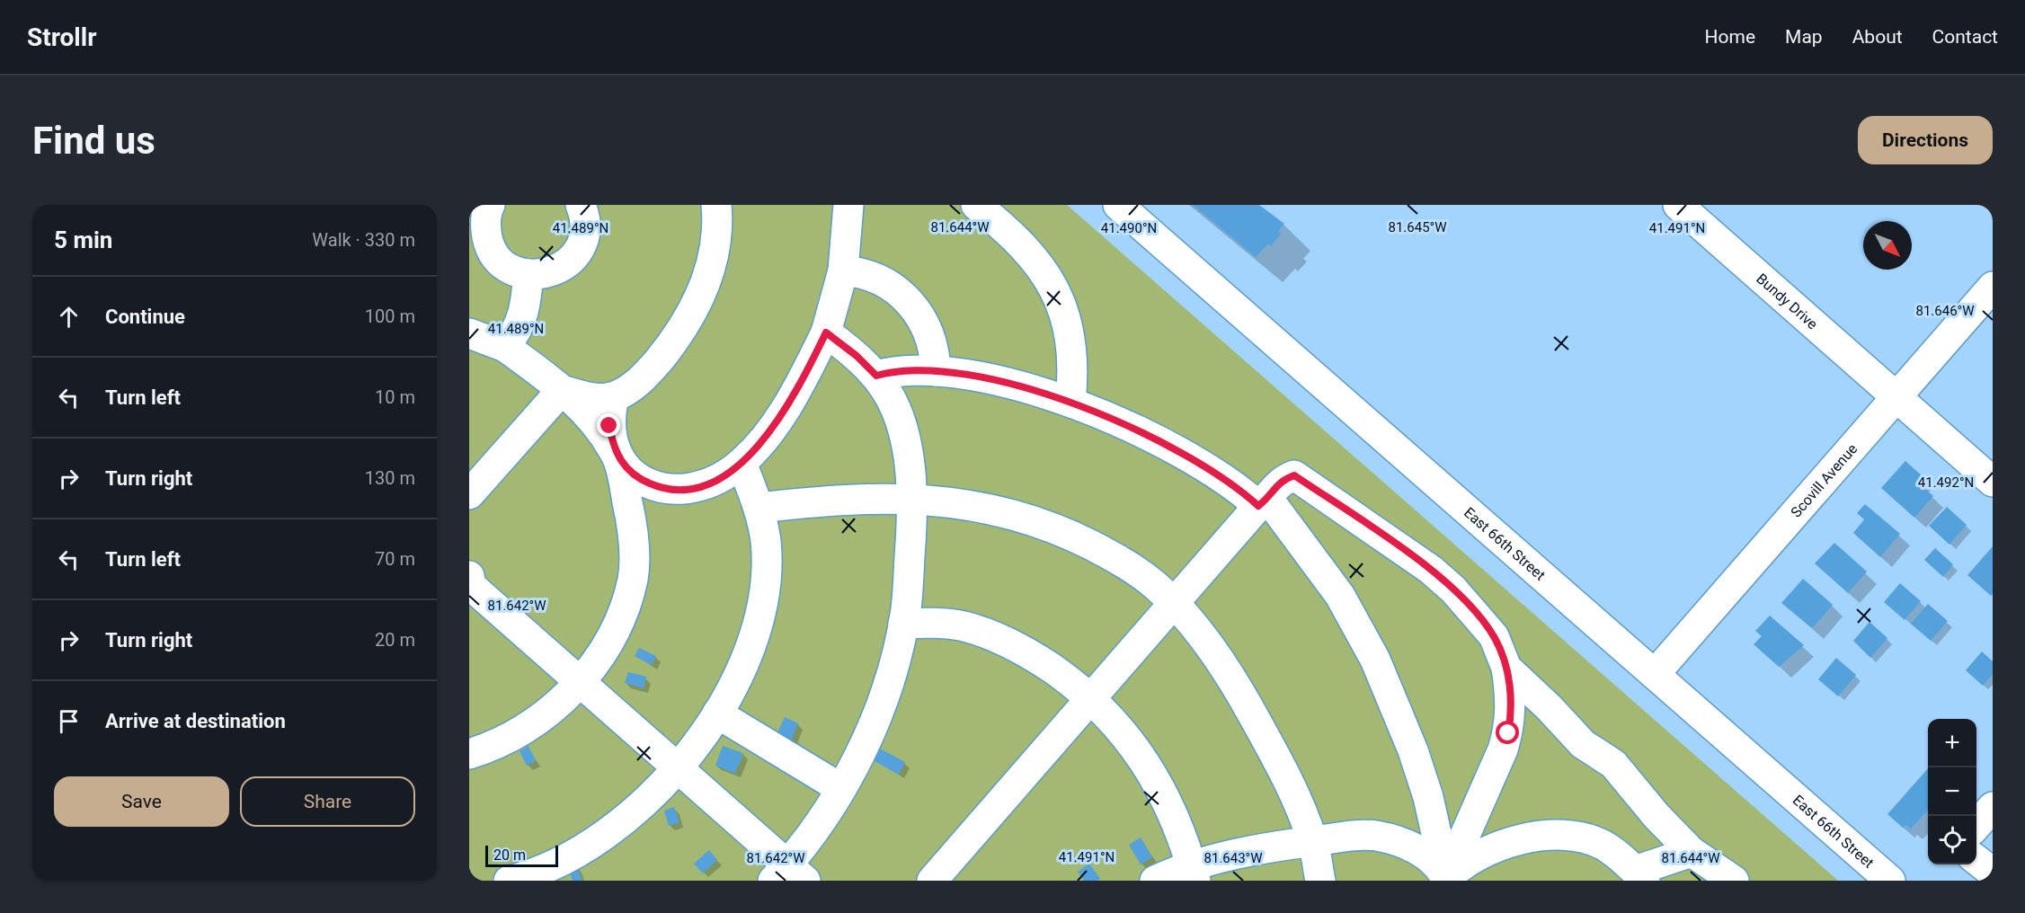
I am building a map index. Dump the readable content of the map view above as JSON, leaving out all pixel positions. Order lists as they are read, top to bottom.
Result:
{
  "streets": {
    "street": ["Bundy Drive", "Scovill Avenue", "East 66th Street"]
  },
  "crossings": [
    ["Bundy Drive", "Scovill Avenue"],
    ["Scovill Avenue", "East 66th Street"]
  ],
  "scale_bar": "20 m",
  "north": "bottom right",
  "page": {
    "header": "Strollr",
    "nav": [
      "Home",
      "Map",
      "About",
      "Contact"
    ],
    "buttons": [
      "Directions",
      ["Save", "Share"]
    ],
    "title": "Find us",
    "heading": ["5 min", "Walk · 330 m"],
    "list": [
      ["Continue", "100 m"],
      ["Turn left", "10 m"],
      ["Turn right", "130 m"],
      ["Turn left", "70 m"],
      ["Turn right", "20 m"],
      "Arrive at destination"
    ],
    "map_buttons": ["+", "−"],
    "scale": "20 m"
  },
  "coordinates": [
    "81.644°W",
    "81.645°W",
    "41.490°N",
    "41.491°N",
    "41.489°N",
    "81.646°W",
    "41.492°N",
    "81.642°W",
    "81.643°W"
  ]
}
